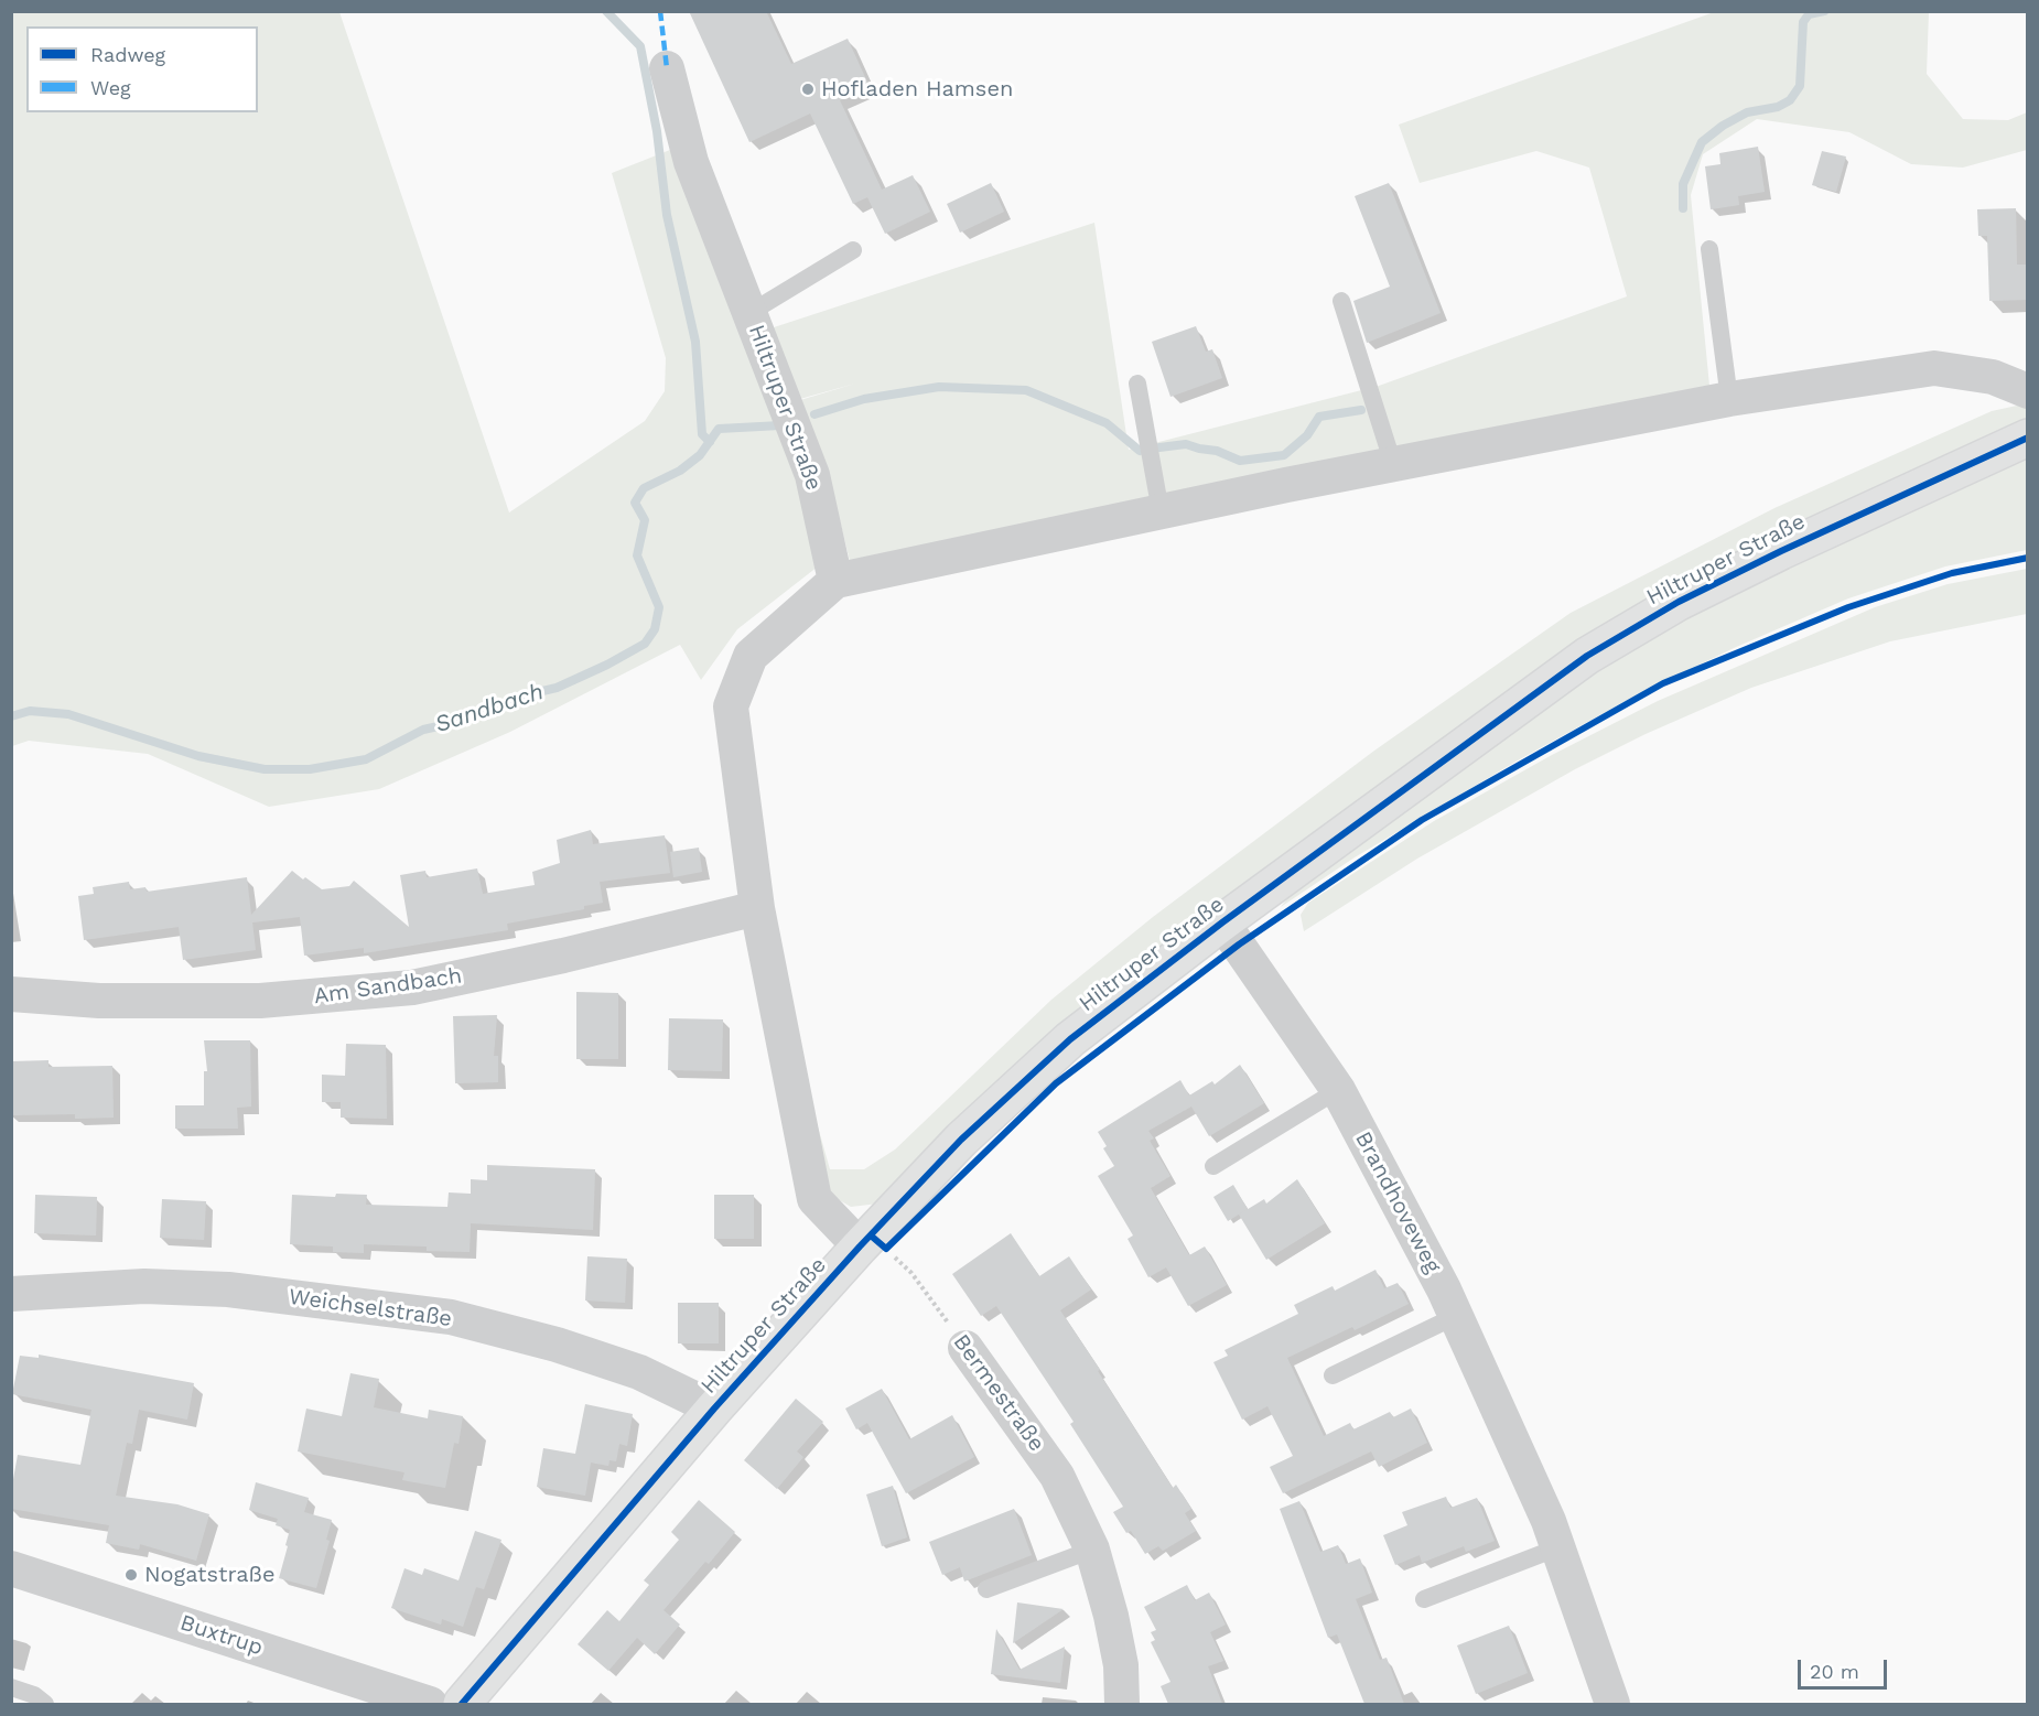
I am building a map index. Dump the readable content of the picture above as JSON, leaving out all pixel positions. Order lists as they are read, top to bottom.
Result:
{
  "streets": {
    "street": [
      "Hiltruper Straße",
      "Am Sandbach",
      "Brandhoveweg",
      "Weichselstraße",
      "Bermestraße",
      "Buxtrup"
    ]
  },
  "crossings": [
    ["Hiltruper Straße", "Brandhoveweg"],
    ["Hiltruper Straße", "Weichselstraße"],
    ["Hiltruper Straße", "Bermestraße"]
  ],
  "water": ["Sandbach"],
  "places": ["Hofladen Hamsen", "Nogatstraße"],
  "legend": ["Radweg", "Weg"],
  "scale_bar": "20 m"
}
